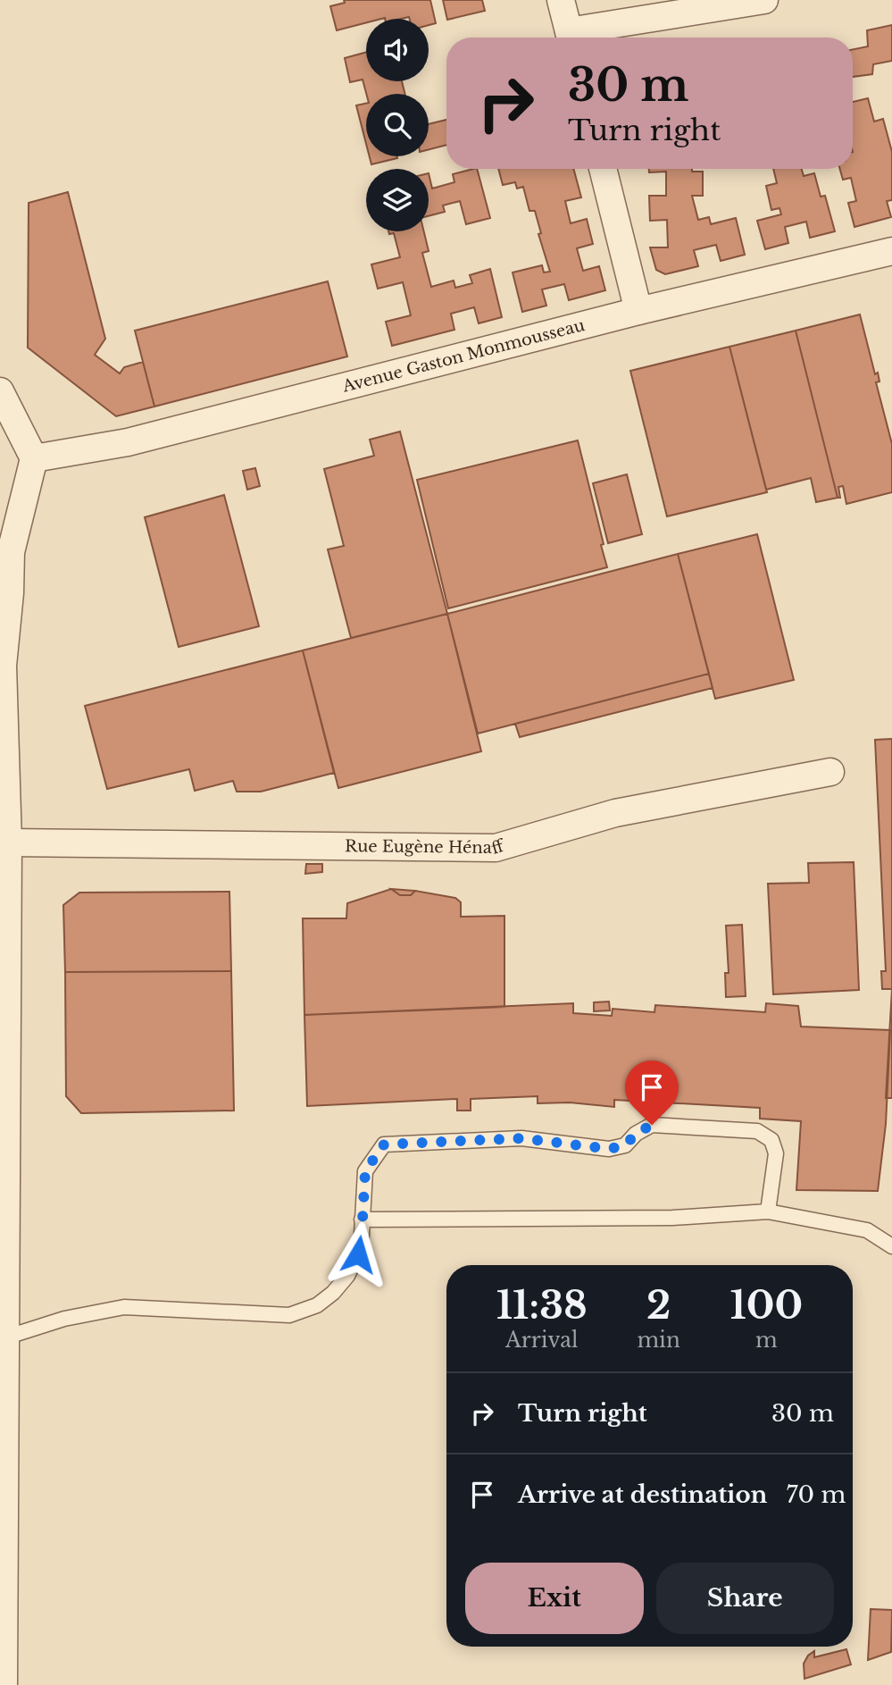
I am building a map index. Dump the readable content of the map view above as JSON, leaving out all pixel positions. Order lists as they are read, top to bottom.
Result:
{
  "streets": {
    "street": ["Avenue Gaston Monmousseau", "Rue Eugène Hénaff"]
  },
  "page": {
    "turn": ["30 m", "Turn right"],
    "eta": [
      "11:38",
      "Arrival",
      "2",
      "min",
      "100",
      "m"
    ],
    "list": [
      {
        "name": "Turn right",
        "value": "30 m"
      },
      {
        "name": "Arrive at destination",
        "value": "70 m"
      }
    ],
    "buttons": ["Exit", "Share"]
  }
}
